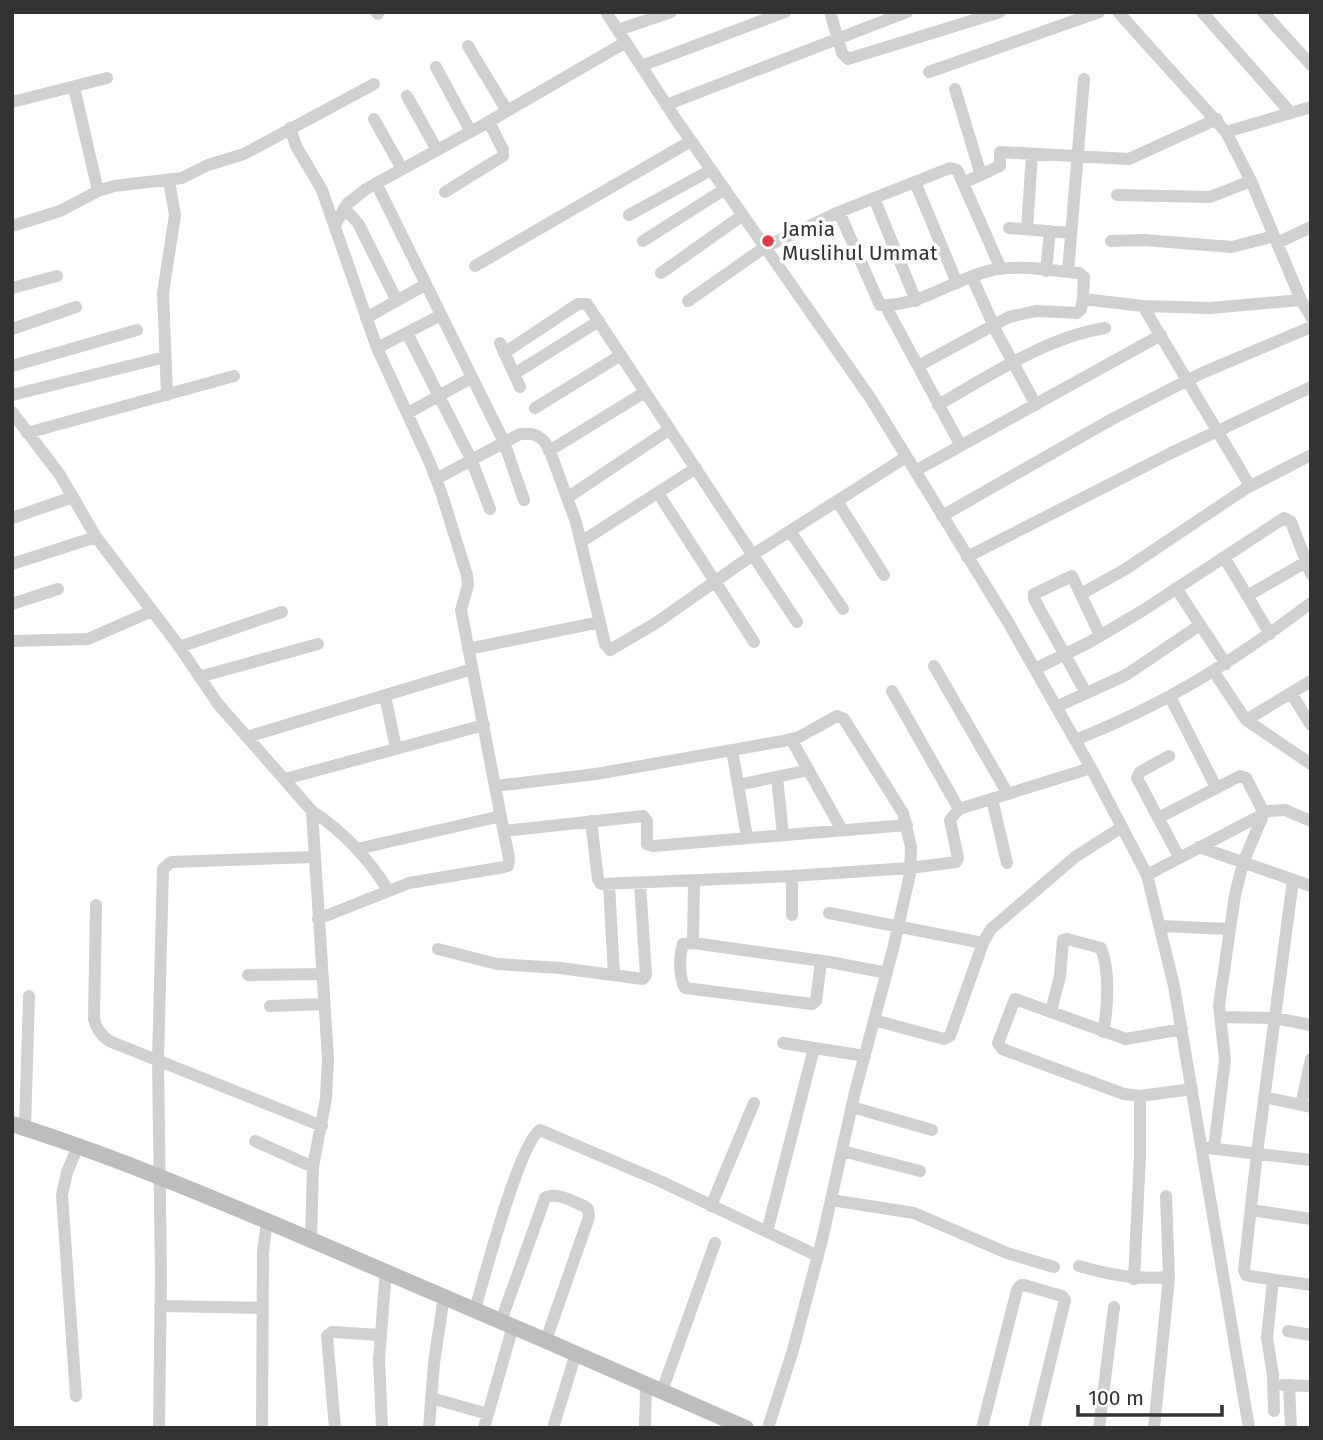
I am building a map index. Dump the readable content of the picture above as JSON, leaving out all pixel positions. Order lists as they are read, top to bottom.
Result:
{
  "places": ["Jamia Muslihul Ummat"],
  "scale_bar": "100 m"
}
